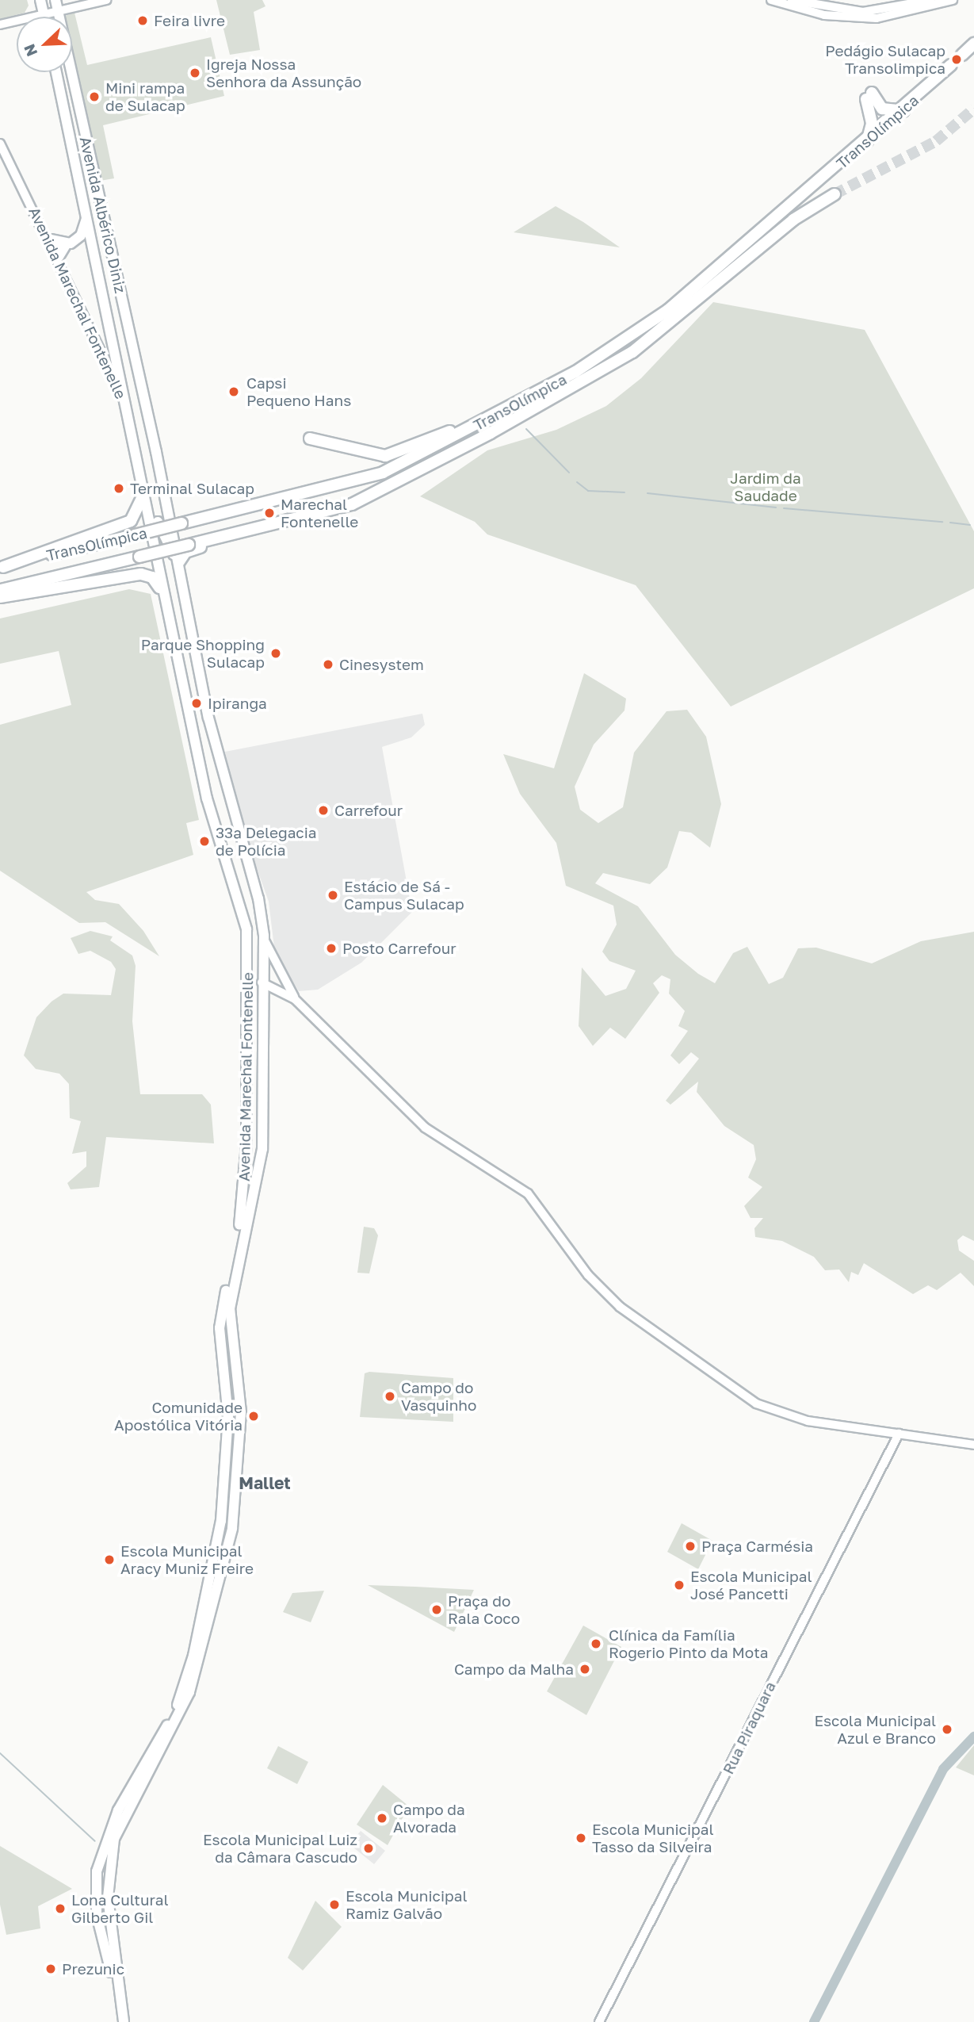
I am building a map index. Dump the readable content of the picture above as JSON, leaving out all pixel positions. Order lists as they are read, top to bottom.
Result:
{
  "streets": {
    "highway": ["TransOlímpica"],
    "main road": ["Avenida Albérico Diniz", "Avenida Marechal Fontenelle", "Rua Piraquara"]
  },
  "crossings": [
    ["TransOlímpica", "Avenida Marechal Fontenelle"],
    ["Avenida Albérico Diniz", "Avenida Marechal Fontenelle"]
  ],
  "districts": ["Mallet"],
  "parks": ["Jardim da Saudade"],
  "places": [
    "Feira livre",
    "Pedágio Sulacap Transolimpica",
    "Igreja Nossa Senhora da Assunção",
    "Mini rampa de Sulacap",
    "Capsi Pequeno Hans",
    "Terminal Sulacap",
    "Marechal Fontenelle",
    "Parque Shopping Sulacap",
    "Cinesystem",
    "Ipiranga",
    "Carrefour",
    "33ª Delegacia de Polícia",
    "Estácio de Sá - Campus Sulacap",
    "Posto Carrefour",
    "Campo do Vasquinho",
    "Comunidade Apostólica Vitória",
    "Praça Carmésia",
    "Escola Municipal Aracy Muniz Freire",
    "Escola Municipal José Pancetti",
    "Praça do Rala Coco",
    "Clínica da Família Rogerio Pinto da Mota",
    "Campo da Malha",
    "Escola Municipal Azul e Branco",
    "Campo da Alvorada",
    "Escola Municipal Tasso da Silveira",
    "Escola Municipal Luiz da Câmara Cascudo",
    "Escola Municipal Ramiz Galvão",
    "Lona Cultural Gilberto Gil",
    "Prezunic"
  ],
  "north": "bottom left"
}
